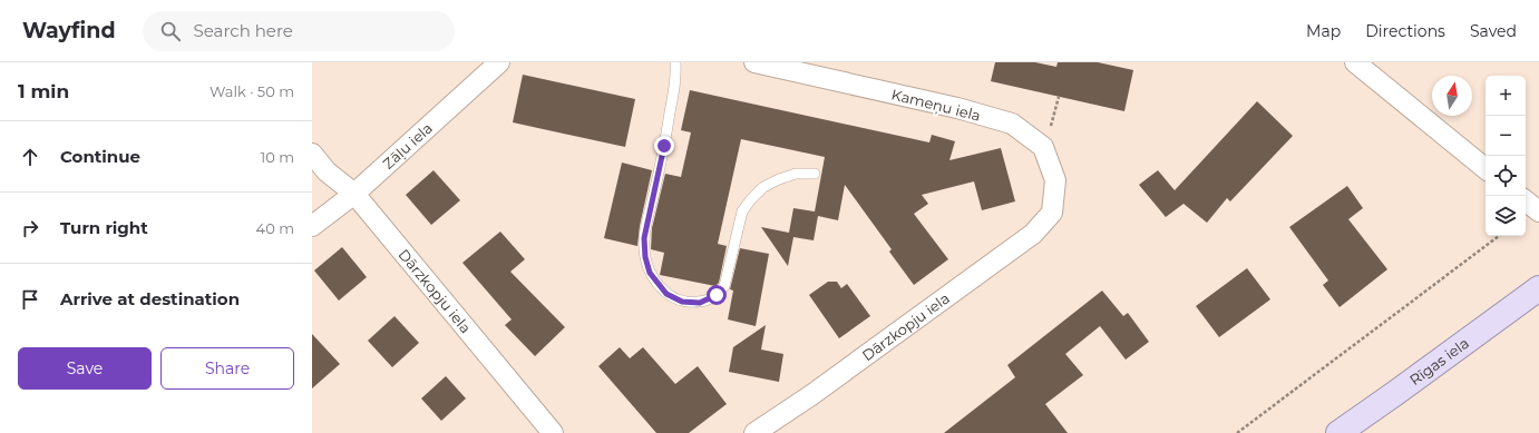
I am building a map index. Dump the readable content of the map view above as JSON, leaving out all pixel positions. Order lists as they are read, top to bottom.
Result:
{
  "streets": {
    "main road": ["Rīgas iela"],
    "street": ["Kameņu iela", "Zāļu iela", "Dārzkopju iela"]
  },
  "crossings": [
    ["Kameņu iela", "Dārzkopju iela"],
    ["Zāļu iela", "Dārzkopju iela"]
  ],
  "north": "top",
  "page": {
    "header": "Wayfind",
    "search": "Search here",
    "nav": ["Map", "Directions", "Saved"],
    "heading": ["1 min", "Walk · 50 m"],
    "map_buttons": ["+", "−"],
    "list": [
      ["Continue", "10 m"],
      ["Turn right", "40 m"],
      "Arrive at destination"
    ],
    "buttons": ["Save", "Share"]
  }
}
